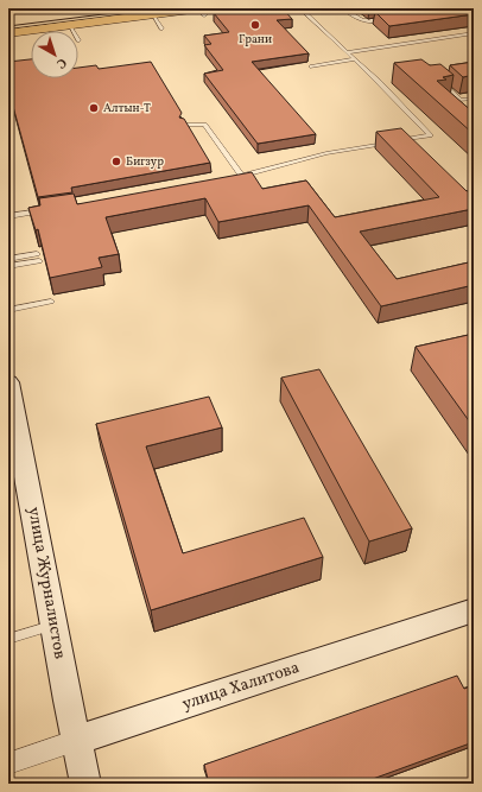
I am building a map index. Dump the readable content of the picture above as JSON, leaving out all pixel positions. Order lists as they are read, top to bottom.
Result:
{
  "streets": {
    "street": ["улица Журналистов", "улица Халитова"]
  },
  "crossings": [
    ["улица Журналистов", "улица Халитова"]
  ],
  "places": ["Грани", "Алтын-Т", "Бигзур"],
  "north": "bottom right"
}
